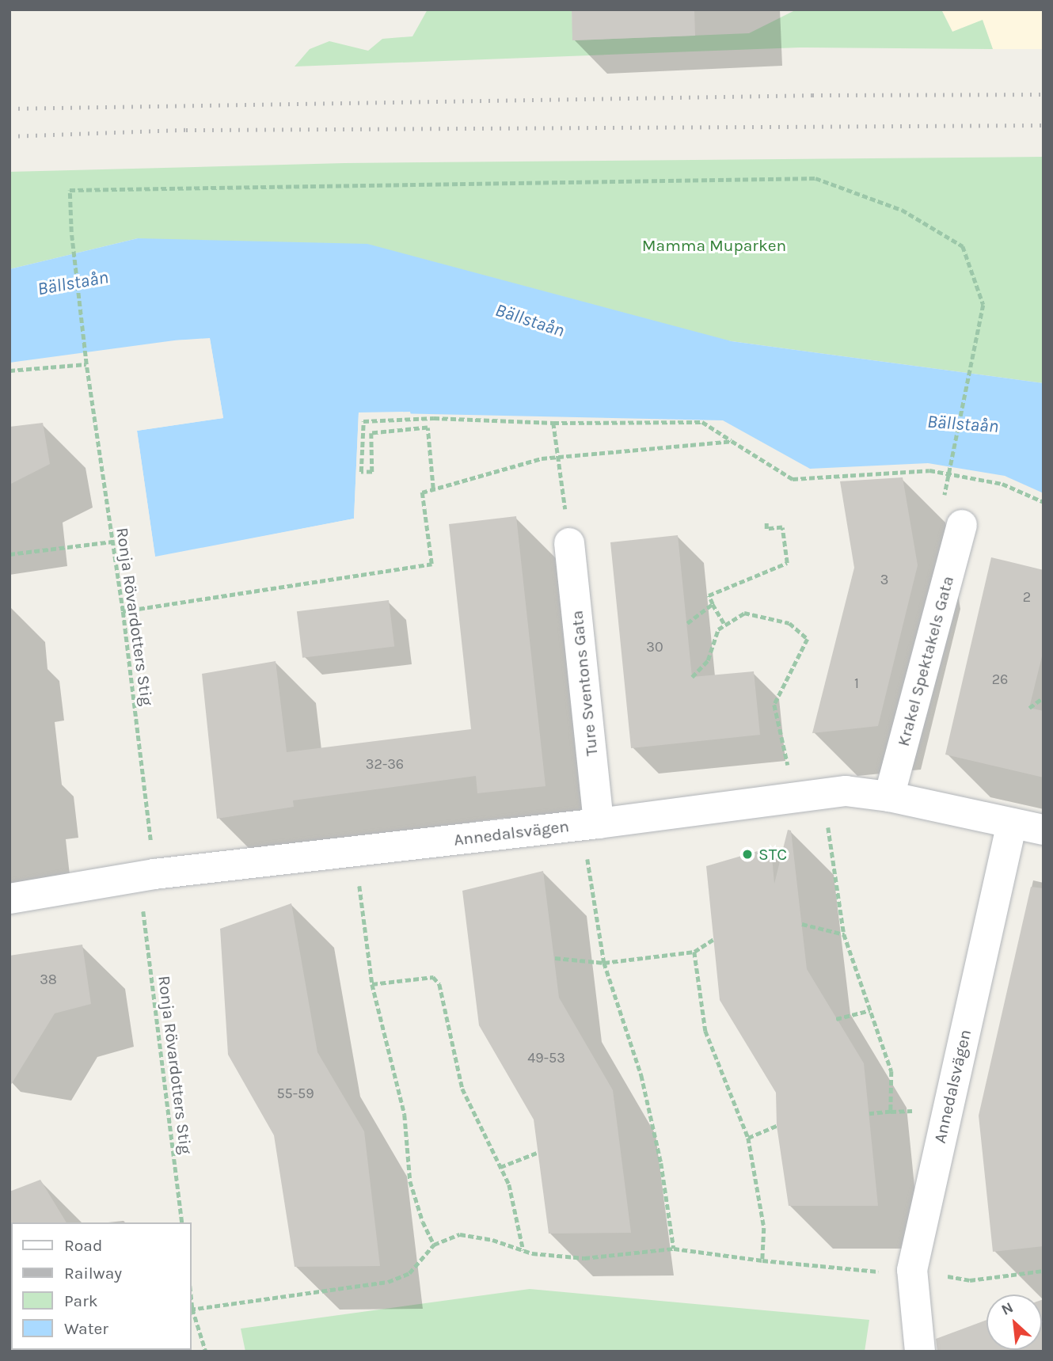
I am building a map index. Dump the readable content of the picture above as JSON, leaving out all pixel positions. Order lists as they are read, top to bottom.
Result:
{
  "streets": {
    "street": ["Krakel Spektakels Gata", "Ture Sventons Gata", "Annedalsvägen"],
    "path": ["Ronja Rövardotters Stig"]
  },
  "crossings": [
    ["Ronja Rövardotters Stig", "Annedalsvägen"],
    ["Krakel Spektakels Gata", "Annedalsvägen"],
    ["Ture Sventons Gata", "Annedalsvägen"]
  ],
  "water": ["Bällstaån"],
  "parks": ["Mamma Muparken"],
  "places": ["STC"],
  "house_numbers": [
    "3",
    "2",
    "30",
    "26",
    "1",
    "32-36",
    "38",
    "49-53",
    "55-59"
  ],
  "legend": [
    "Road",
    "Railway",
    "Park",
    "Water"
  ],
  "north": "top left"
}
